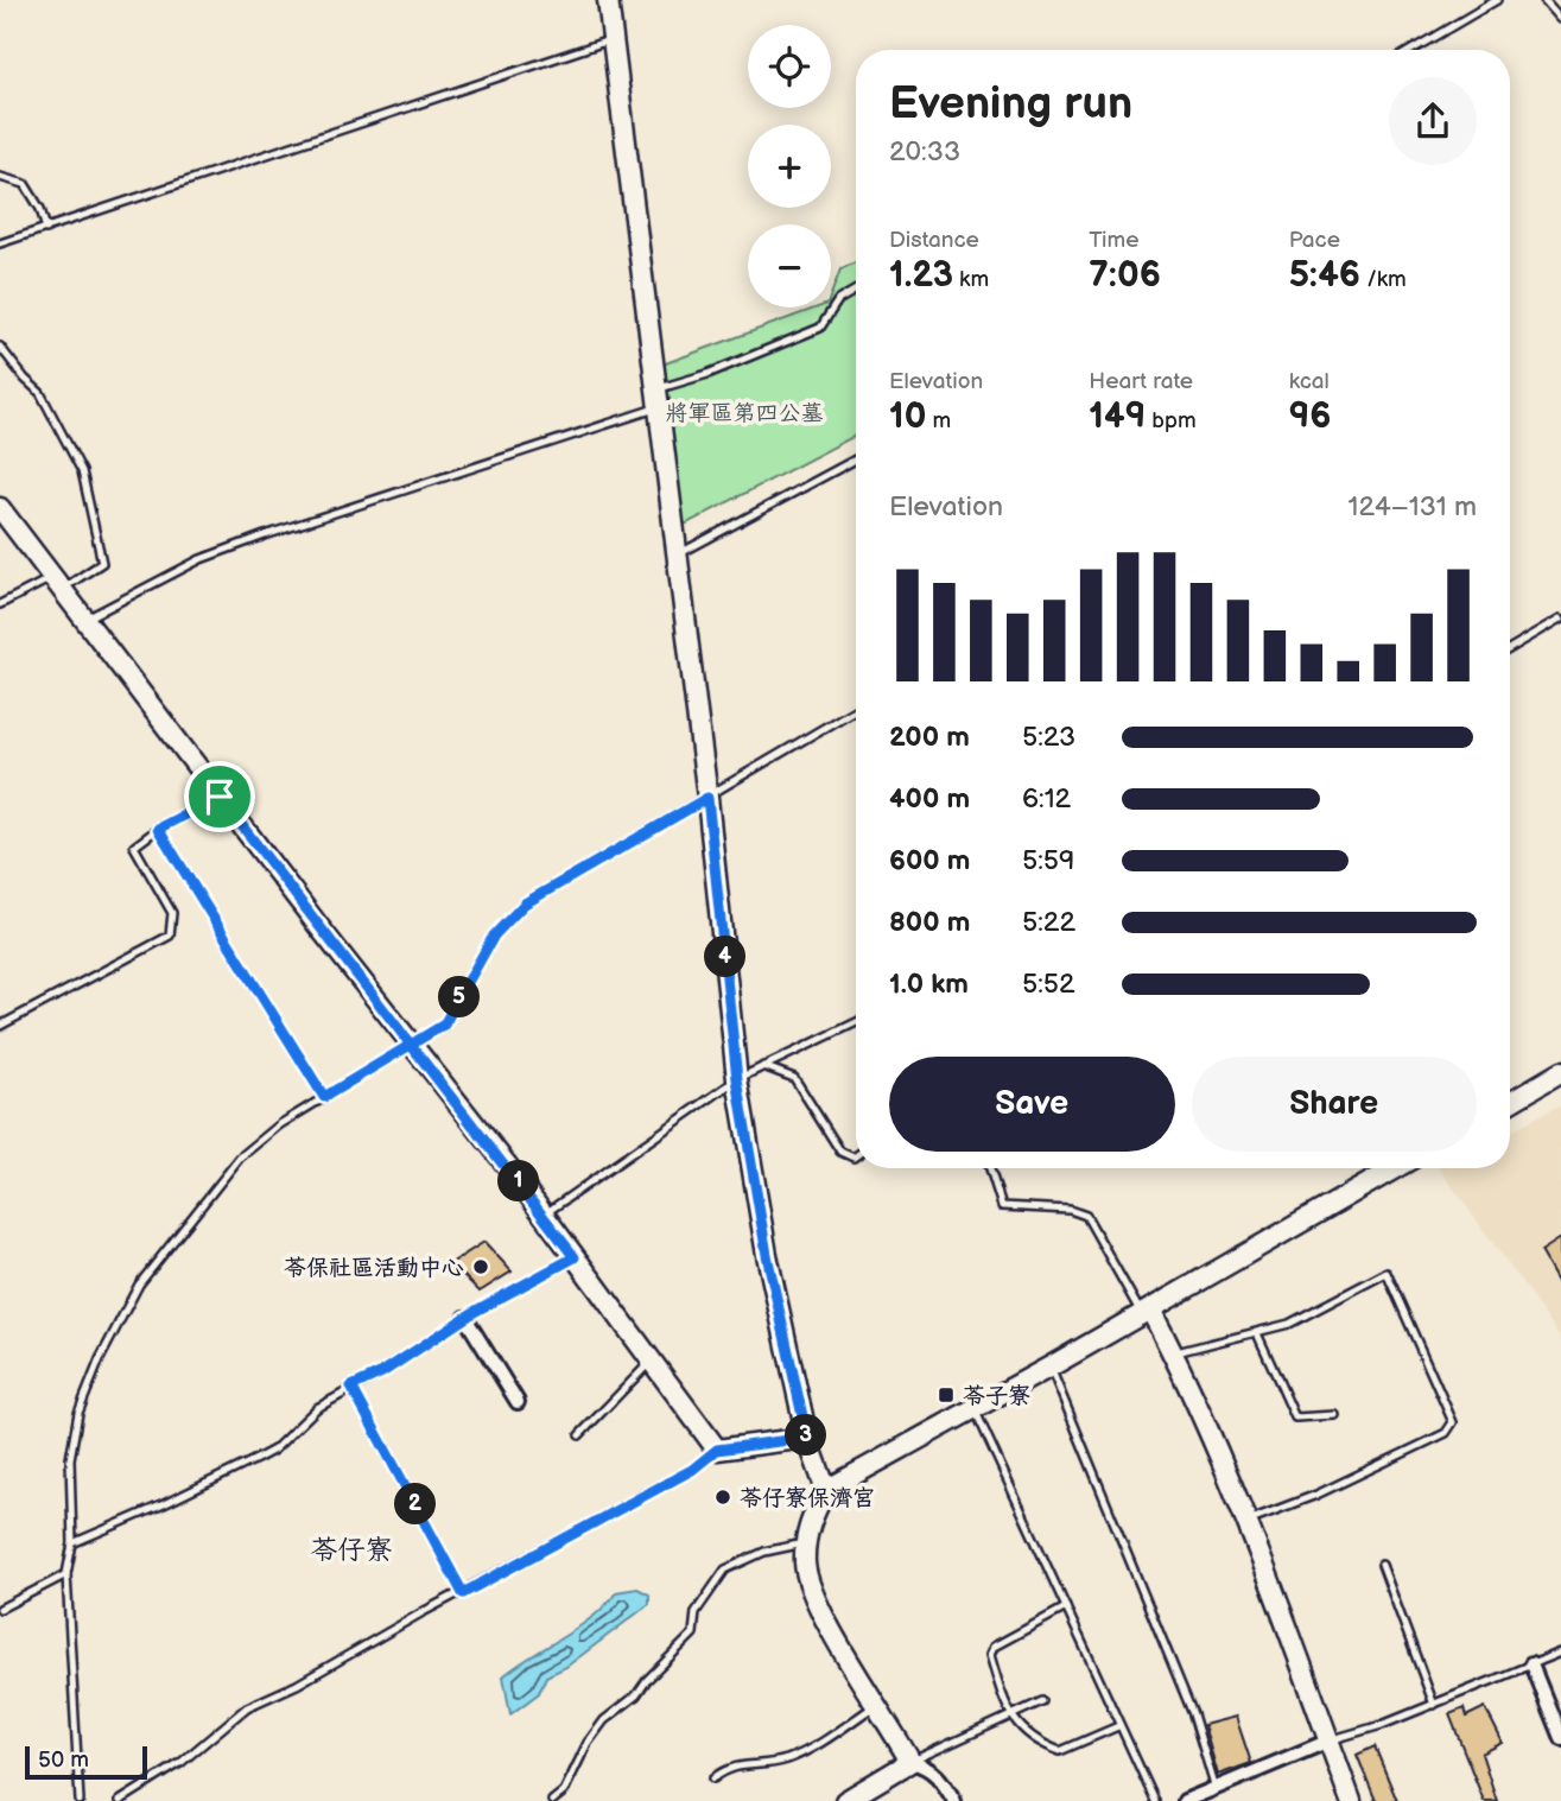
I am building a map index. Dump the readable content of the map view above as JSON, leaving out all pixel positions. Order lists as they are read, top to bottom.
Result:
{
  "districts": ["苓仔寮"],
  "parks": ["將軍區第四公墓"],
  "places": {
    "other": ["苓保社區活動中心", "苓仔寮保濟宮"],
    "transit": ["苓子寮"]
  },
  "scale_bar": "50 m",
  "page": {
    "map_buttons": ["+", "−"],
    "heading": ["Evening run", "20:33"],
    "stats": [
      ["Distance", "1.23 km"],
      ["Time", "7:06"],
      ["Pace", "5:46 /km"],
      ["Elevation", "10 m"],
      ["Heart rate", "149 bpm"],
      ["kcal", "96"]
    ],
    "chart": ["Elevation", "124–131 m"],
    "list": [
      {
        "name": "200 m",
        "note": "5:23"
      },
      {
        "name": "400 m",
        "note": "6:12"
      },
      {
        "name": "600 m",
        "note": "5:59"
      },
      {
        "name": "800 m",
        "note": "5:22"
      },
      {
        "name": "1.0 km",
        "note": "5:52"
      }
    ],
    "pins": [
      "4",
      "5",
      "1",
      "3",
      "2"
    ],
    "buttons": ["Save", "Share"],
    "scale": "50 m"
  }
}
